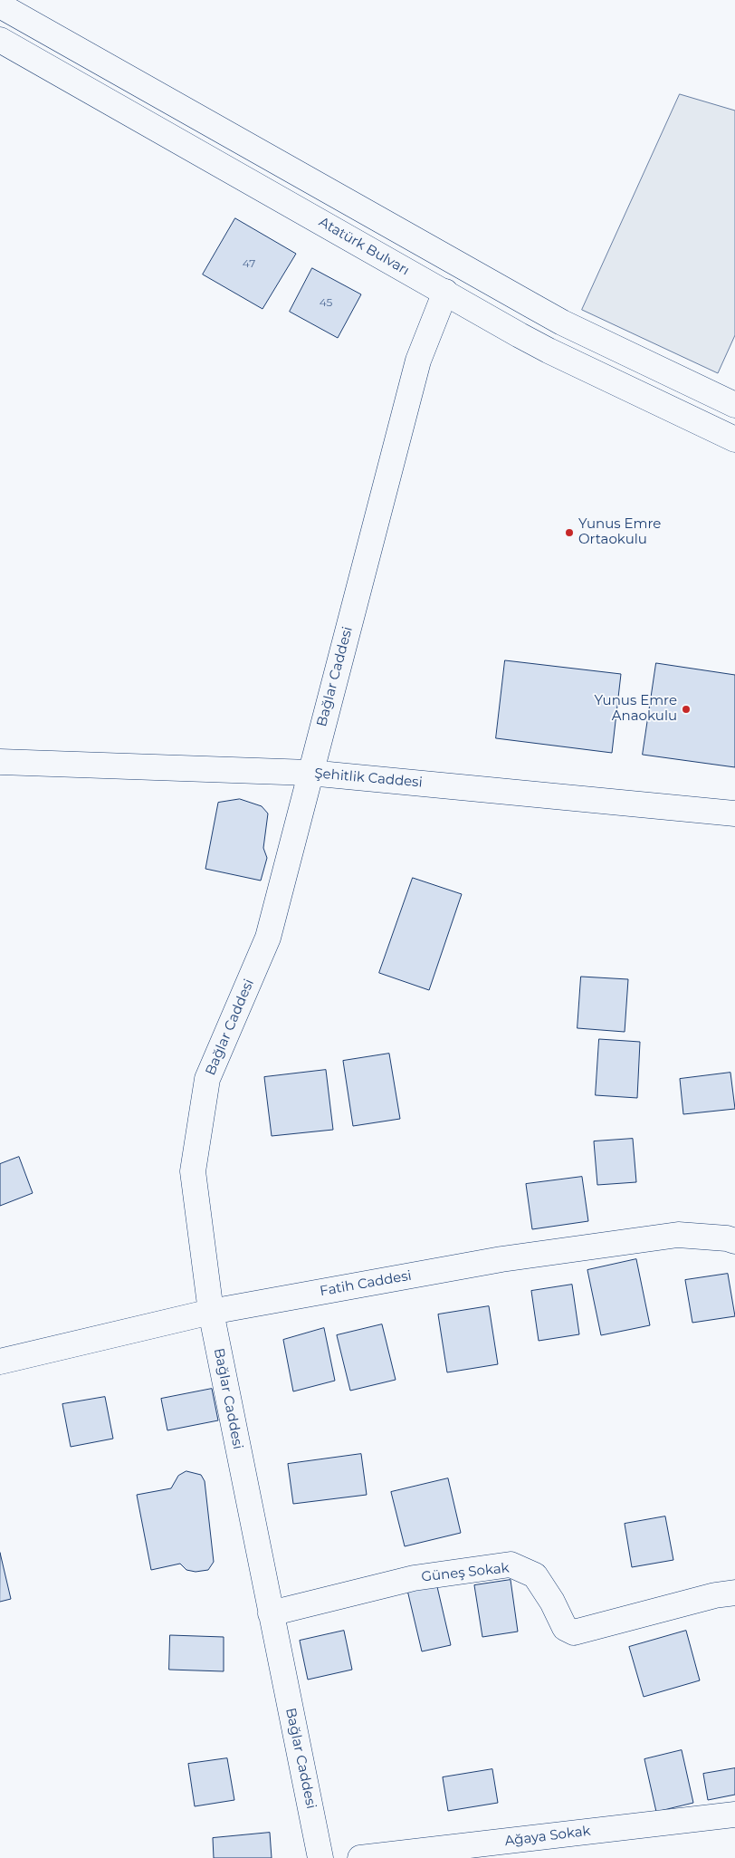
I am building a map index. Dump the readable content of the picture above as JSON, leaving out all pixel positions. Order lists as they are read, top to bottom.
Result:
{
  "streets": {
    "street": [
      "Atatürk Bulvarı",
      "Bağlar Caddesi",
      "Şehitlik Caddesi",
      "Fatih Caddesi",
      "Güneş Sokak",
      "Ağaya Sokak"
    ]
  },
  "crossings": [
    ["Atatürk Bulvarı", "Bağlar Caddesi"],
    ["Bağlar Caddesi", "Şehitlik Caddesi"],
    ["Bağlar Caddesi", "Fatih Caddesi"],
    ["Bağlar Caddesi", "Güneş Sokak"]
  ],
  "places": ["Yunus Emre Ortaokulu", "Yunus Emre Anaokulu"],
  "house_numbers": ["47", "45"]
}
